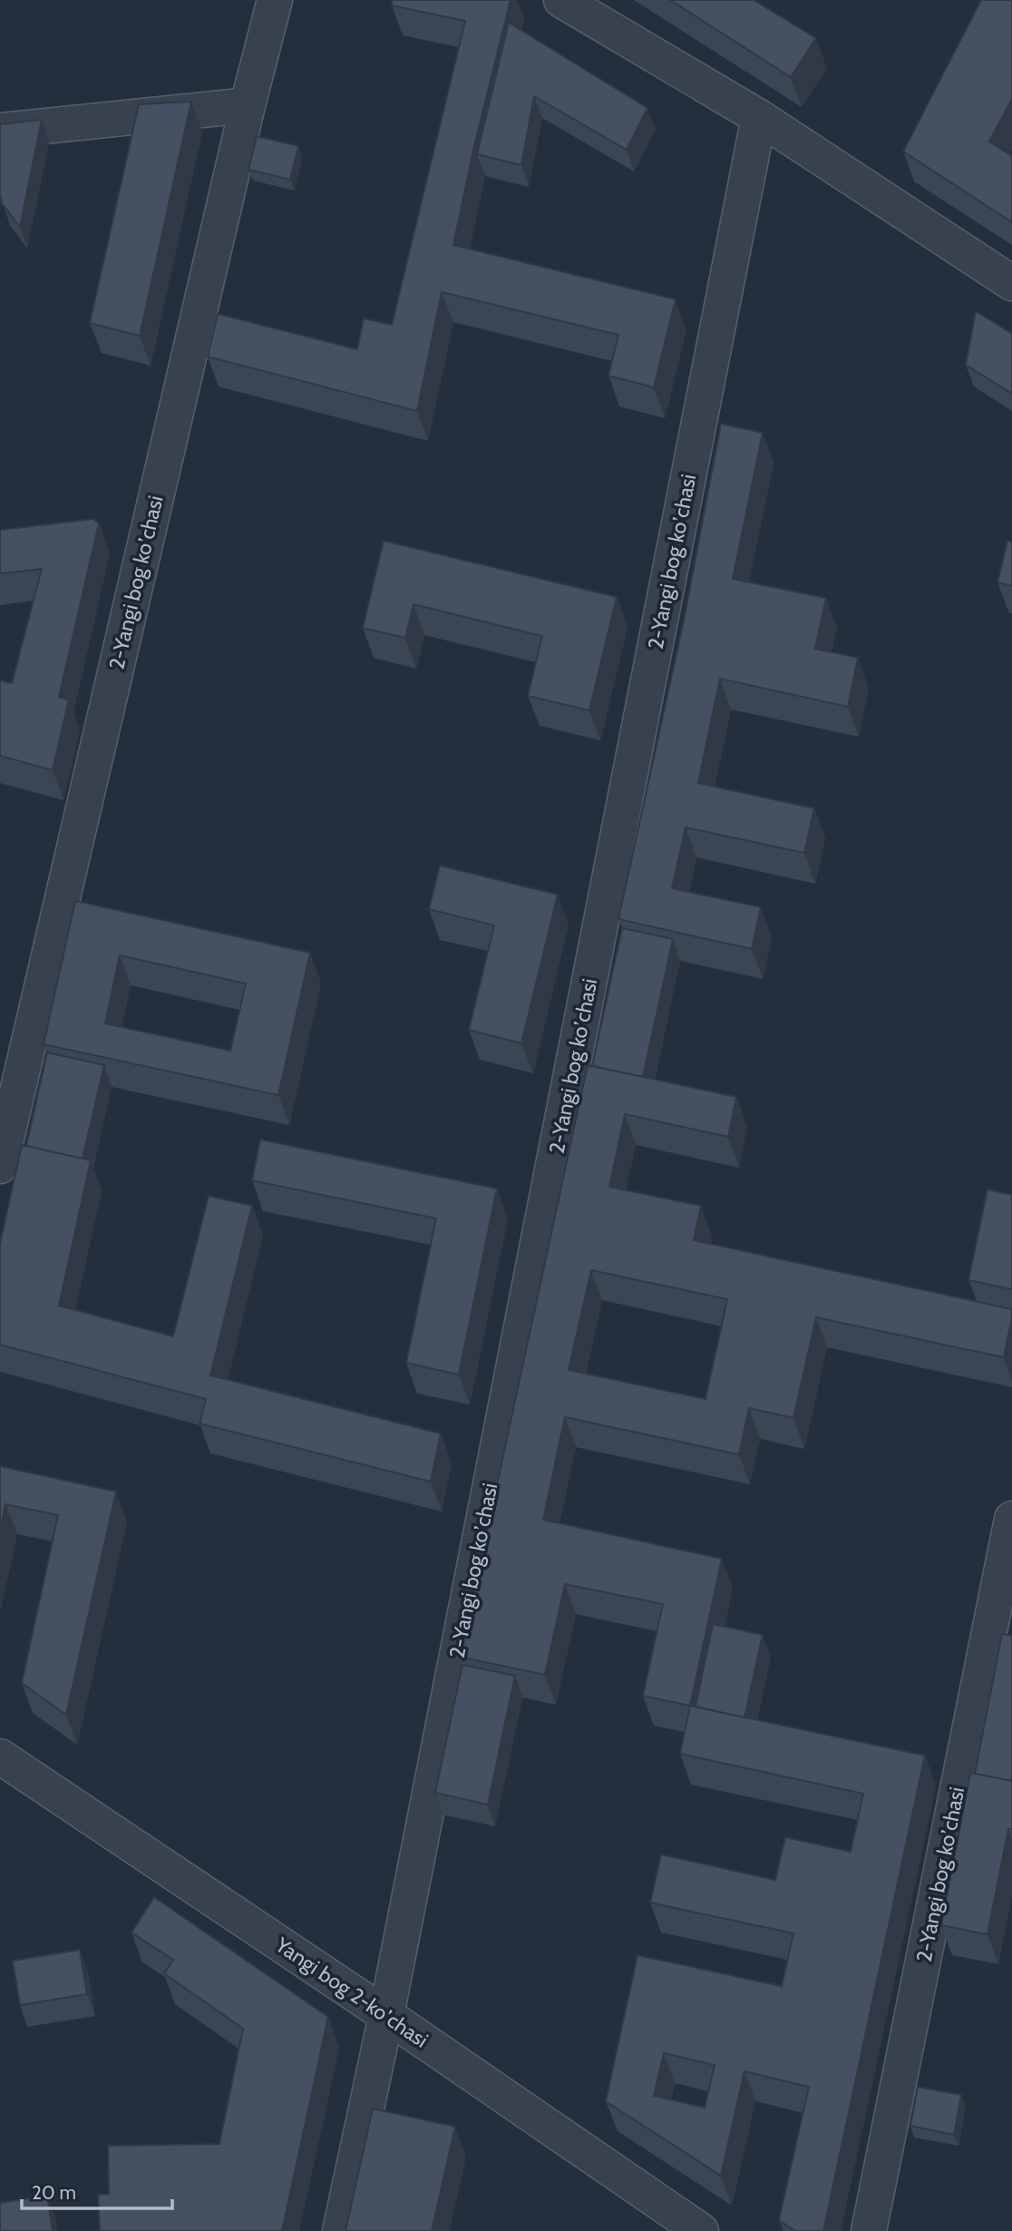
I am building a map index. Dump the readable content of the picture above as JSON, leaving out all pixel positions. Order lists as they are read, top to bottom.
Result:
{
  "streets": {
    "street": ["2-Yangi bog koʼchasi", "Yangi bog 2-koʼchasi"]
  },
  "crossings": [
    ["2-Yangi bog koʼchasi", "Yangi bog 2-koʼchasi"]
  ],
  "scale_bar": "20 m"
}
